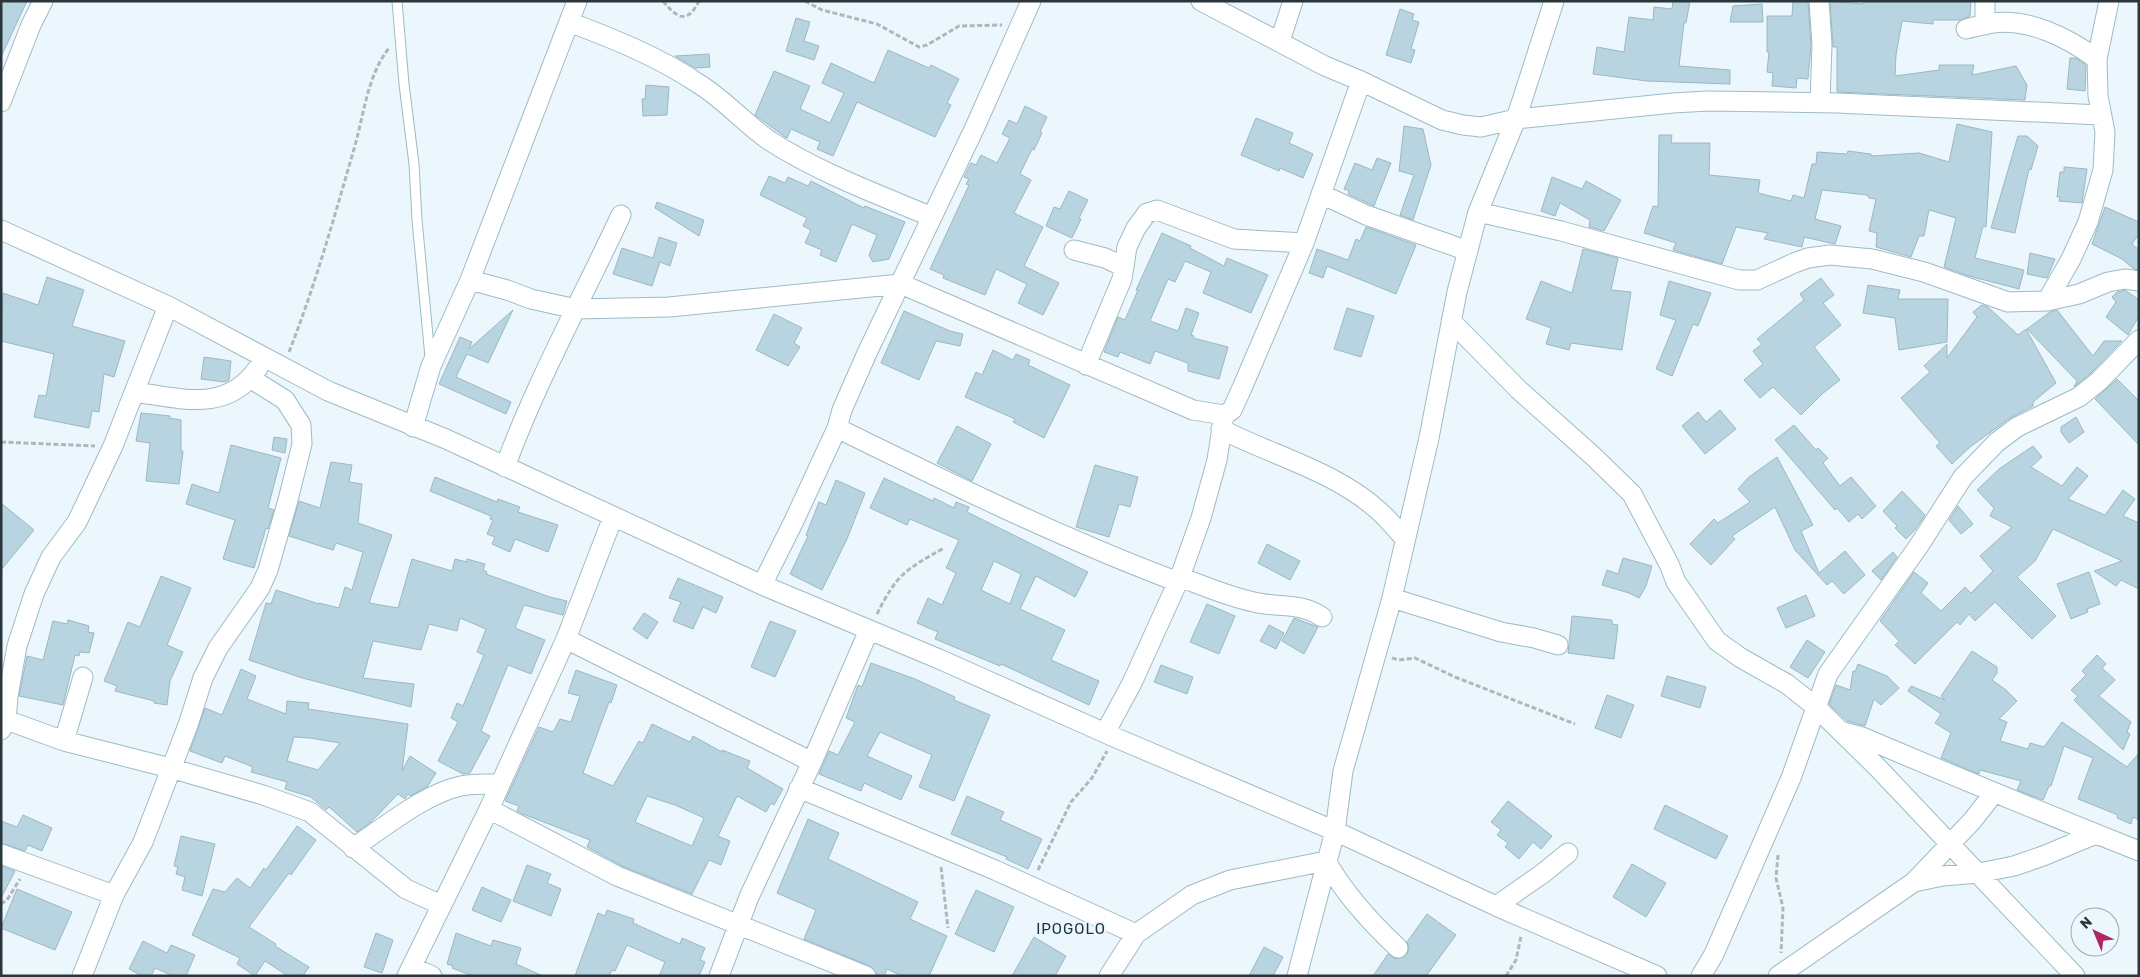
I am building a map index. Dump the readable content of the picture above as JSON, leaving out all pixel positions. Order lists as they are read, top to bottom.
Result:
{
  "districts": ["IPOGOLO"],
  "north": "top left"
}
